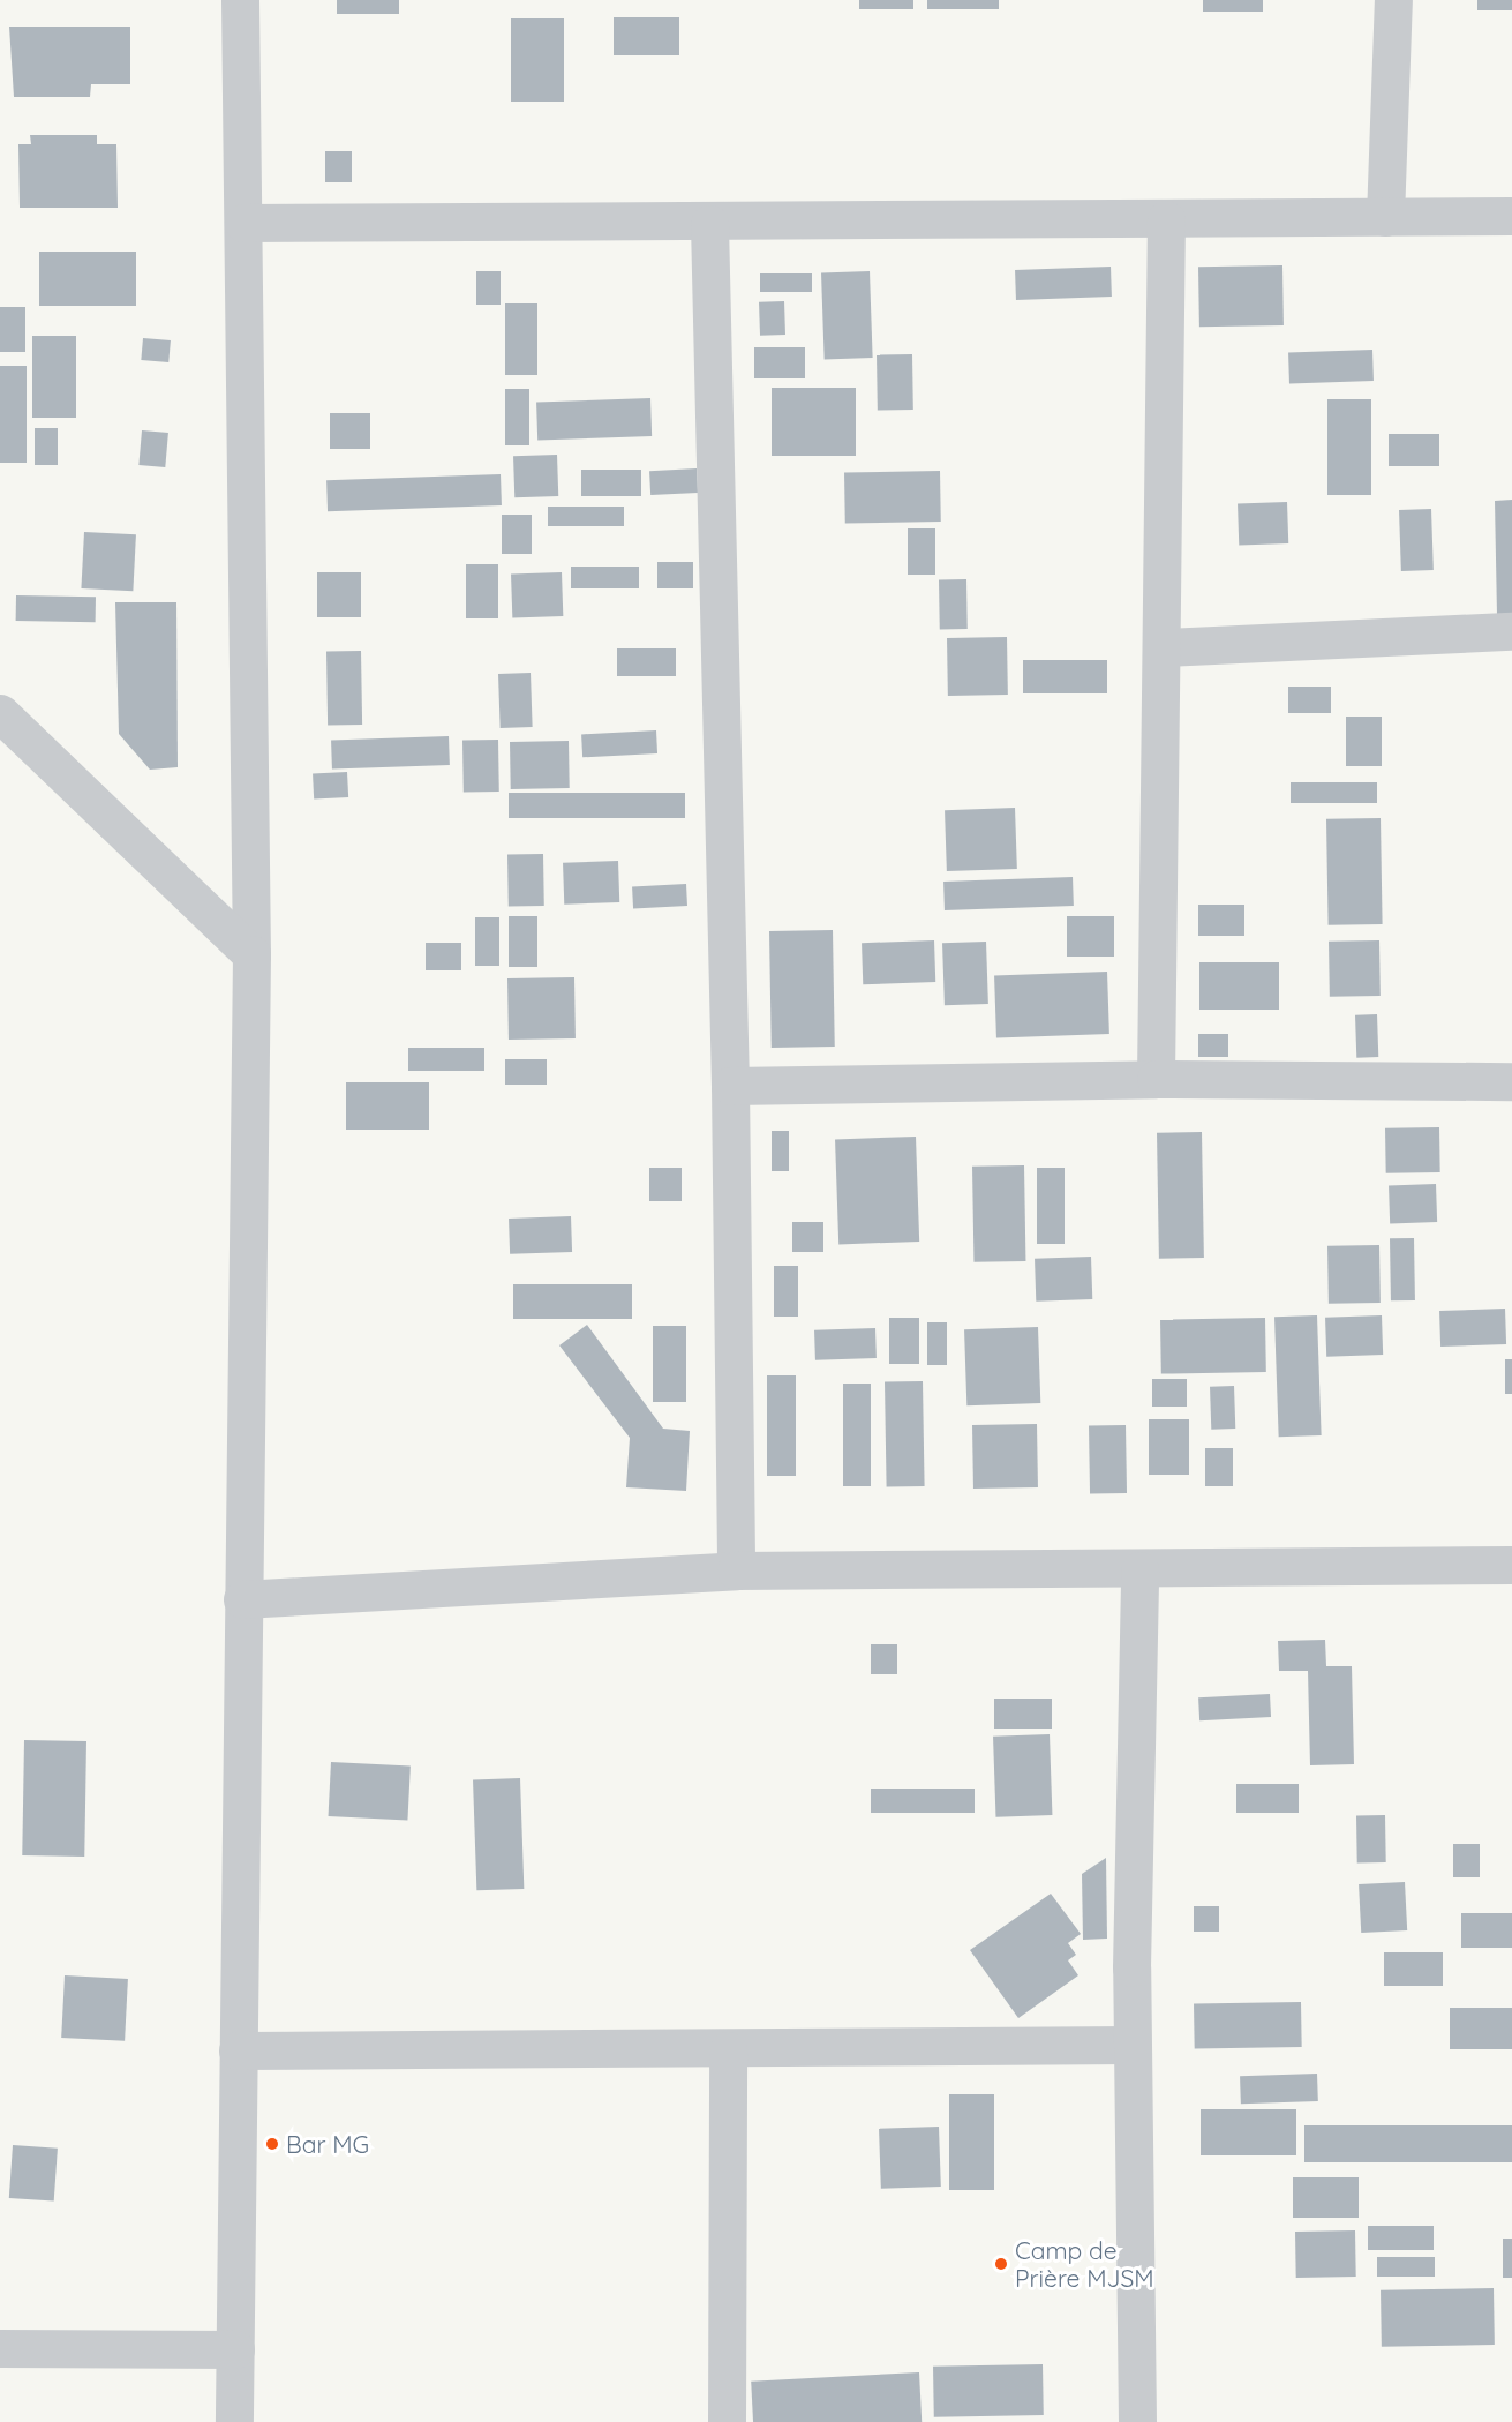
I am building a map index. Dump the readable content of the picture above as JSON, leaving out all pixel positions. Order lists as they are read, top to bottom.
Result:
{
  "places": ["Bar MG", "Camp de Prière MJSM"]
}
